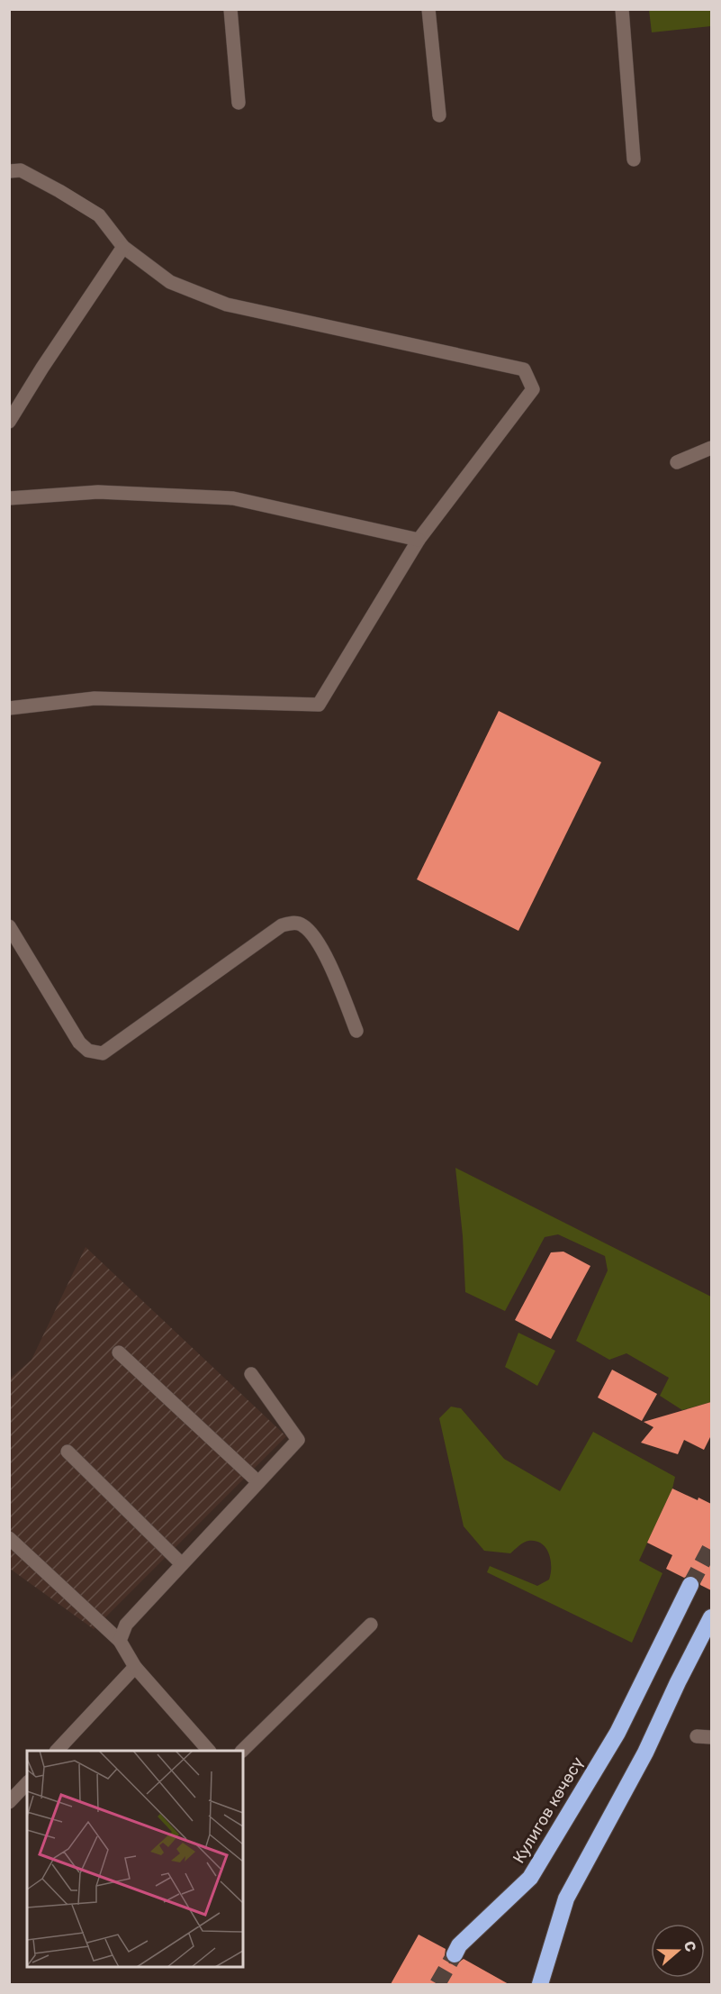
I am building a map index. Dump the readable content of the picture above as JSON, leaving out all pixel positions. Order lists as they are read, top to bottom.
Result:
{
  "streets": {
    "highway": ["Кулигов көчөсү"]
  },
  "north": "right"
}
